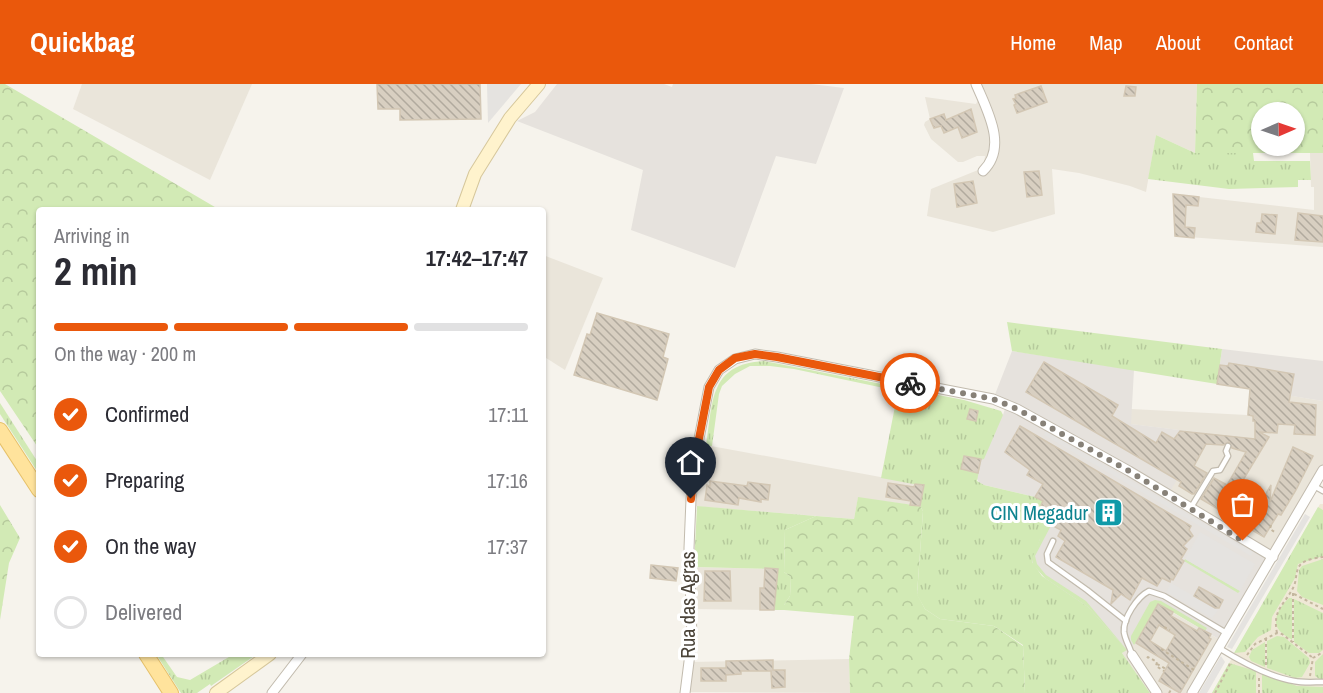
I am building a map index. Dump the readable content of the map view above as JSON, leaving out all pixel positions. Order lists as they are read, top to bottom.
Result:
{
  "streets": {
    "street": ["Rua das Agras"]
  },
  "places": {
    "building": ["CIN Megadur"]
  },
  "north": "right",
  "page": {
    "header": "Quickbag",
    "nav": [
      "Home",
      "Map",
      "About",
      "Contact"
    ],
    "heading": ["2 min", "Arriving in", "17:42–17:47"],
    "bar": "On the way · 200 m",
    "list": [
      ["Confirmed", "17:11"],
      ["Preparing", "17:16"],
      ["On the way", "17:37"],
      "Delivered"
    ]
  }
}
